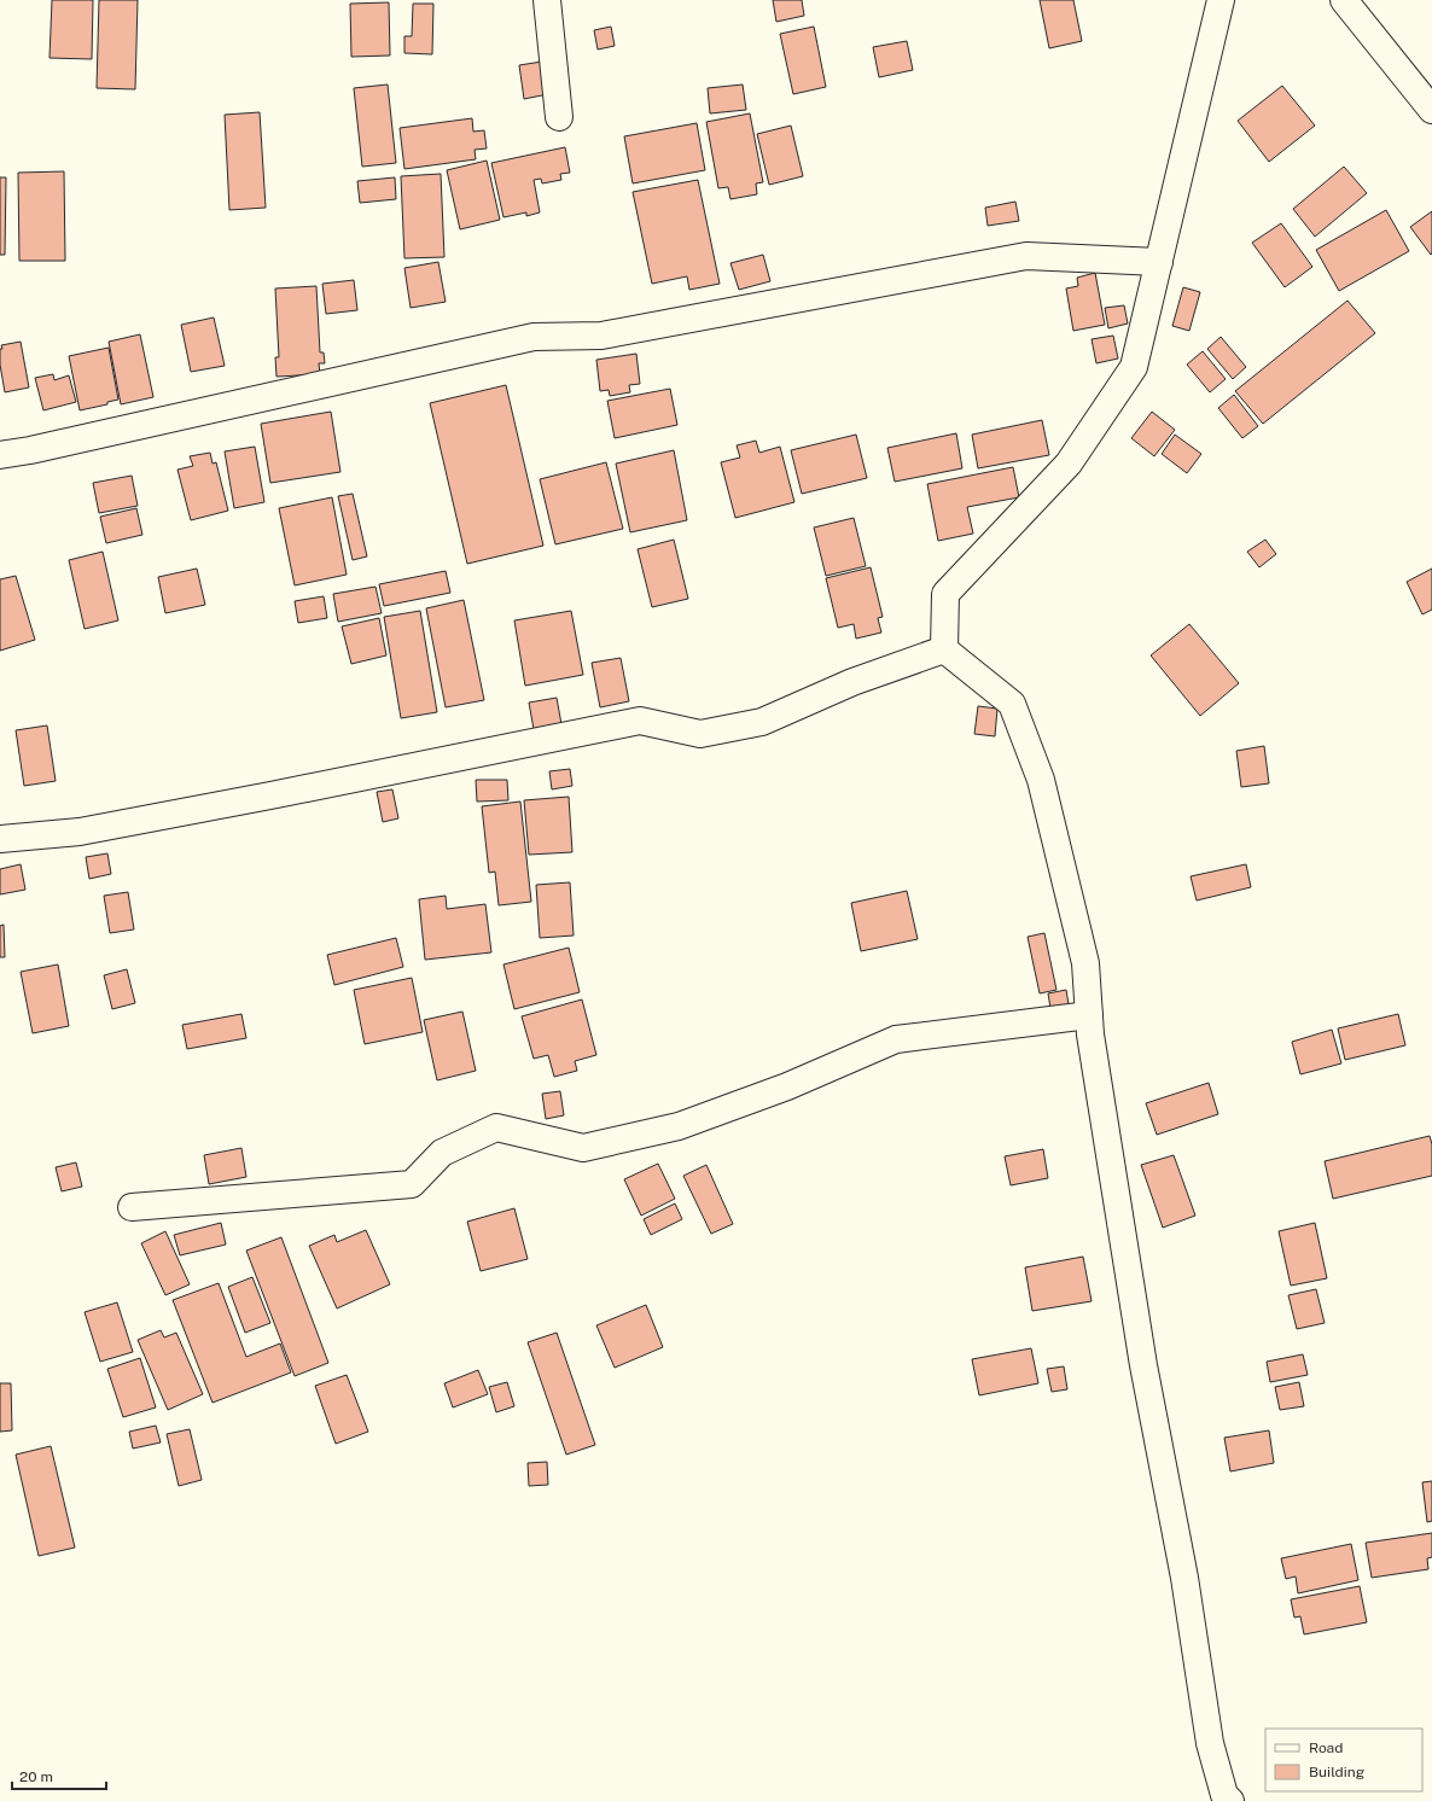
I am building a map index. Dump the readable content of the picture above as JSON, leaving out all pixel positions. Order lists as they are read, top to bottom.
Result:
{
  "legend": ["Road", "Building"],
  "scale_bar": "20 m"
}
